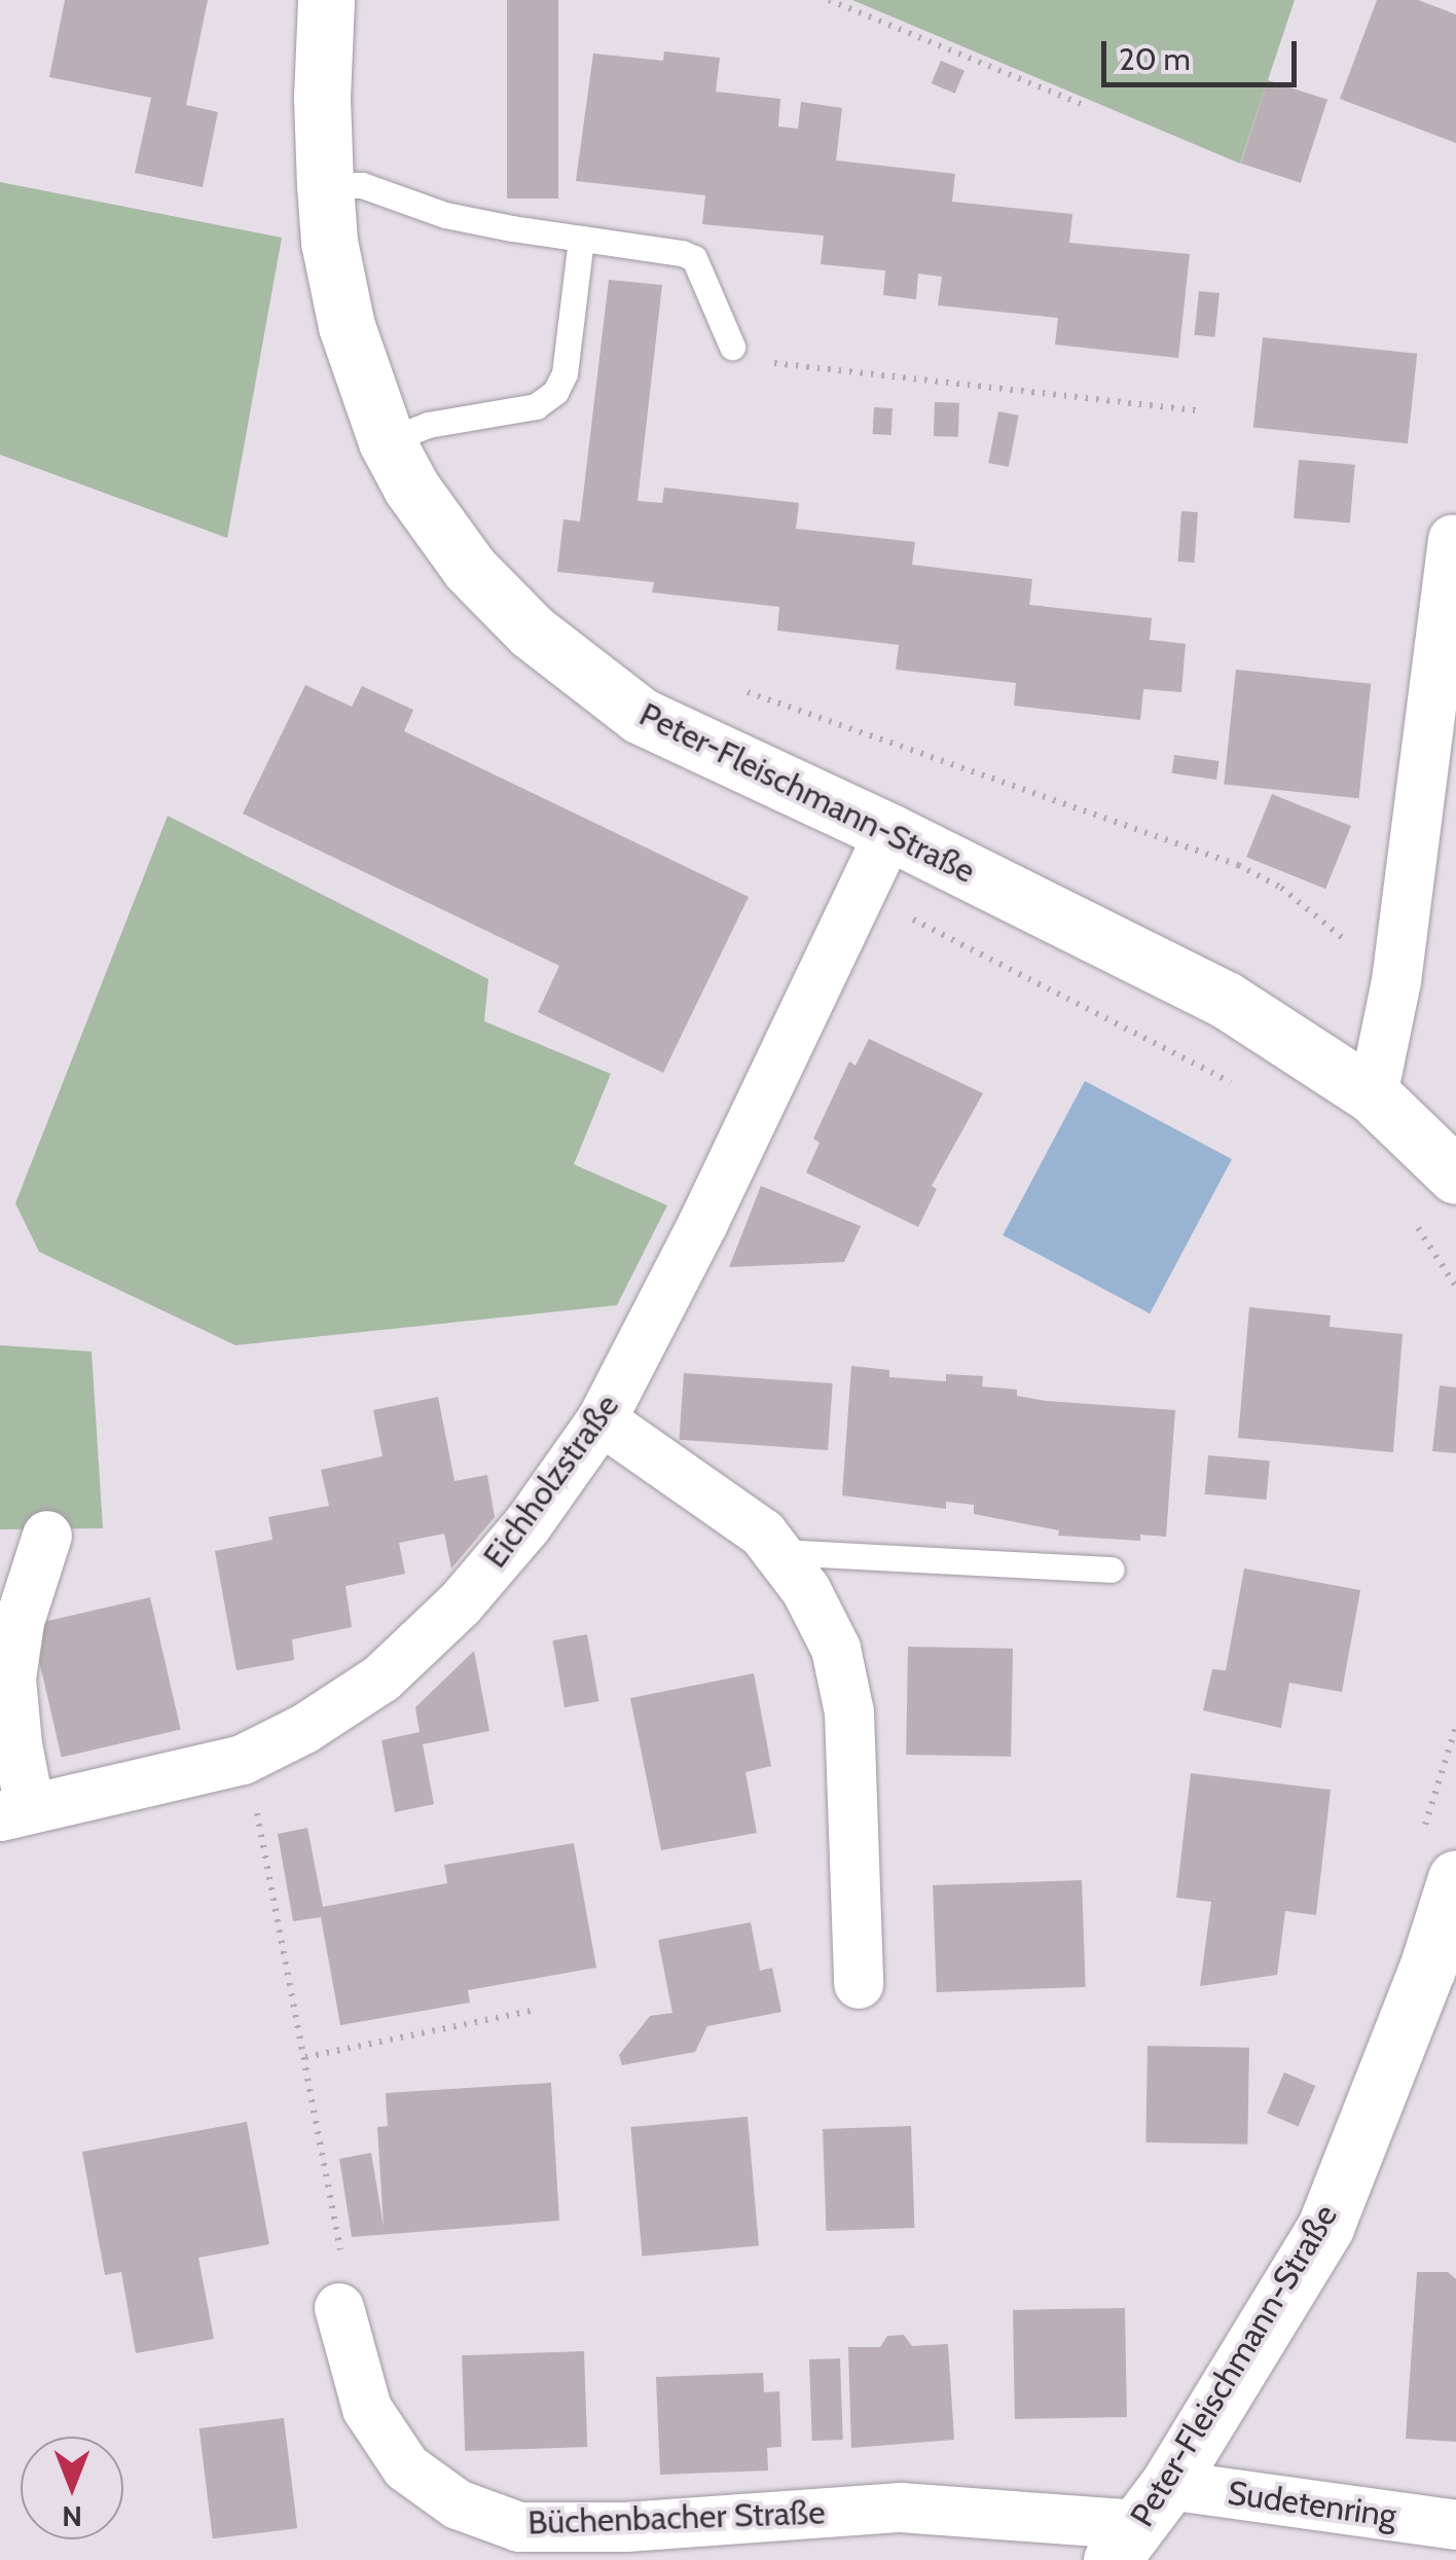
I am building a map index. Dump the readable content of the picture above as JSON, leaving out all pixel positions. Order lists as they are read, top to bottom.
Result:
{
  "streets": {
    "street": [
      "Peter-Fleischmann-Straße",
      "Eichholzstraße",
      "Sudetenring",
      "Büchenbacher Straße"
    ]
  },
  "crossings": [
    ["Peter-Fleischmann-Straße", "Eichholzstraße"],
    ["Peter-Fleischmann-Straße", "Sudetenring"],
    ["Peter-Fleischmann-Straße", "Büchenbacher Straße"],
    ["Sudetenring", "Büchenbacher Straße"]
  ],
  "scale_bar": "20 m",
  "north": "bottom"
}
